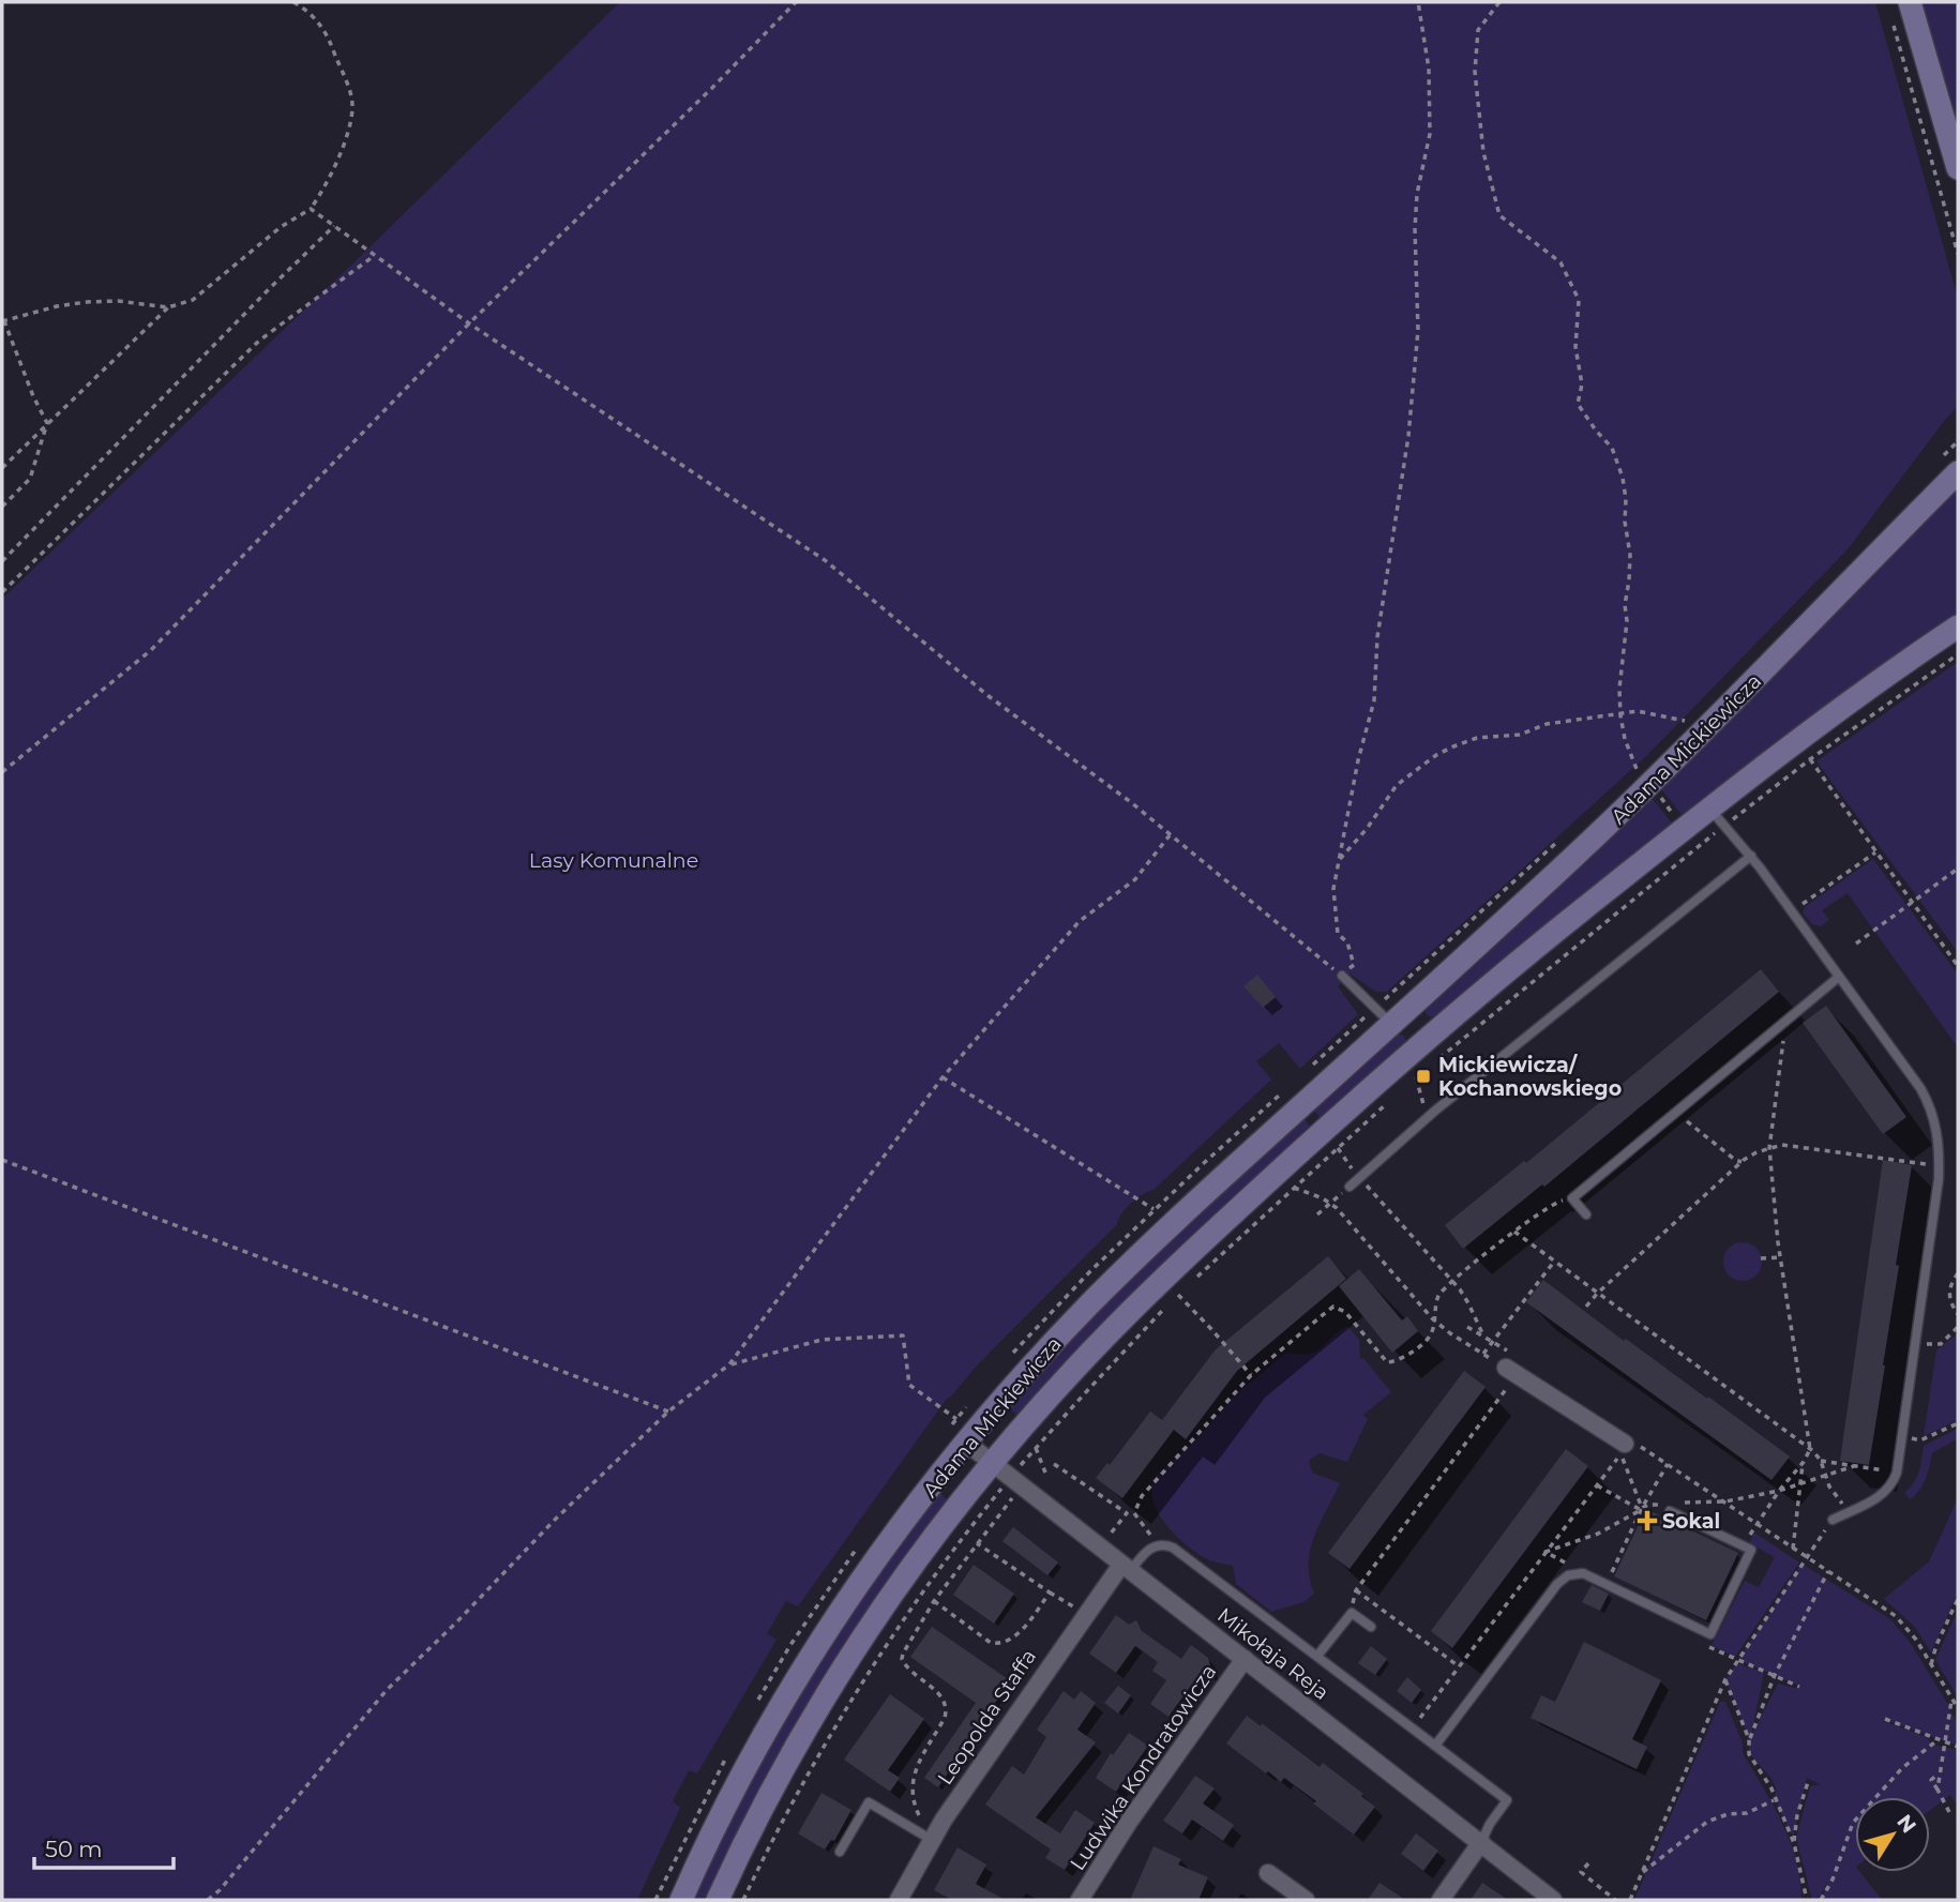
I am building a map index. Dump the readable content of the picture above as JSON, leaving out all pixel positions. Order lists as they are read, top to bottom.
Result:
{
  "streets": {
    "street": [
      "Adama Mickiewicza",
      "Mikołaja Reja",
      "Leopolda Staffa",
      "Ludwika Kondratowicza"
    ]
  },
  "crossings": [
    ["Adama Mickiewicza", "Mikołaja Reja"],
    ["Mikołaja Reja", "Leopolda Staffa"],
    ["Mikołaja Reja", "Ludwika Kondratowicza"]
  ],
  "parks": ["Lasy Komunalne"],
  "places": {
    "transit": ["Mickiewicza/ Kochanowskiego"],
    "health": ["Sokal"]
  },
  "scale_bar": "50 m",
  "north": "top right"
}
